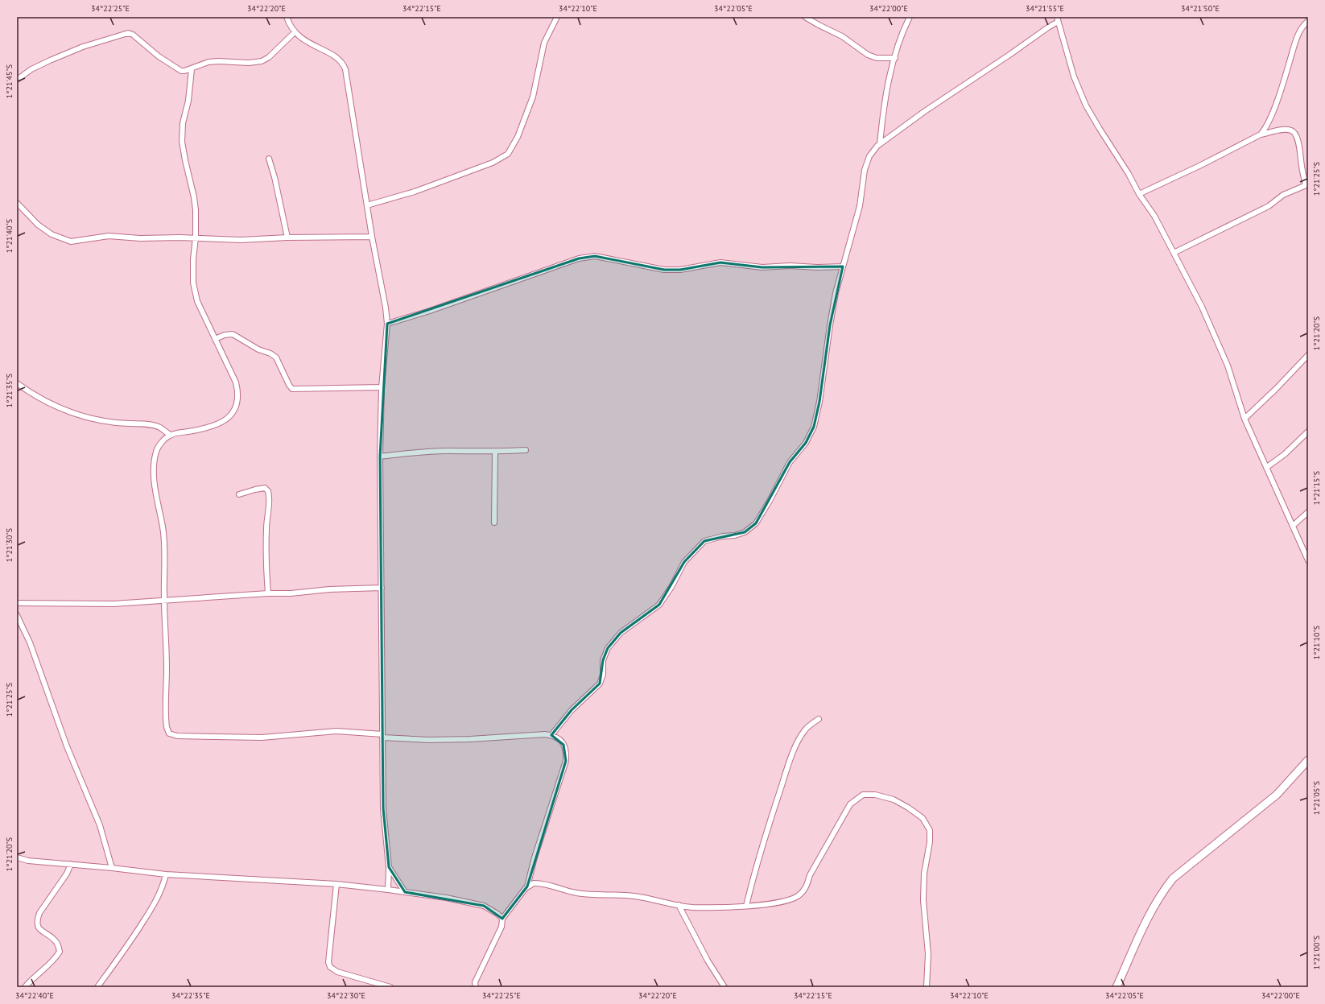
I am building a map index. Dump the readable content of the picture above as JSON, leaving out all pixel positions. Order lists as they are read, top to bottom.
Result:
{
  "coordinates": [
    "34°22'25\"E",
    "34°22'20\"E",
    "34°22'15\"E",
    "34°22'10\"E",
    "34°22'05\"E",
    "34°22'00\"E",
    "34°21'55\"E",
    "34°21'50\"E",
    "1°21'45\"S",
    "1°21'25\"S",
    "1°21'40\"S",
    "1°21'20\"S",
    "1°21'35\"S",
    "1°21'15\"S",
    "1°21'30\"S",
    "1°21'10\"S",
    "1°21'05\"S",
    "1°21'00\"S",
    "34°22'40\"E",
    "34°22'35\"E",
    "34°22'30\"E"
  ]
}
